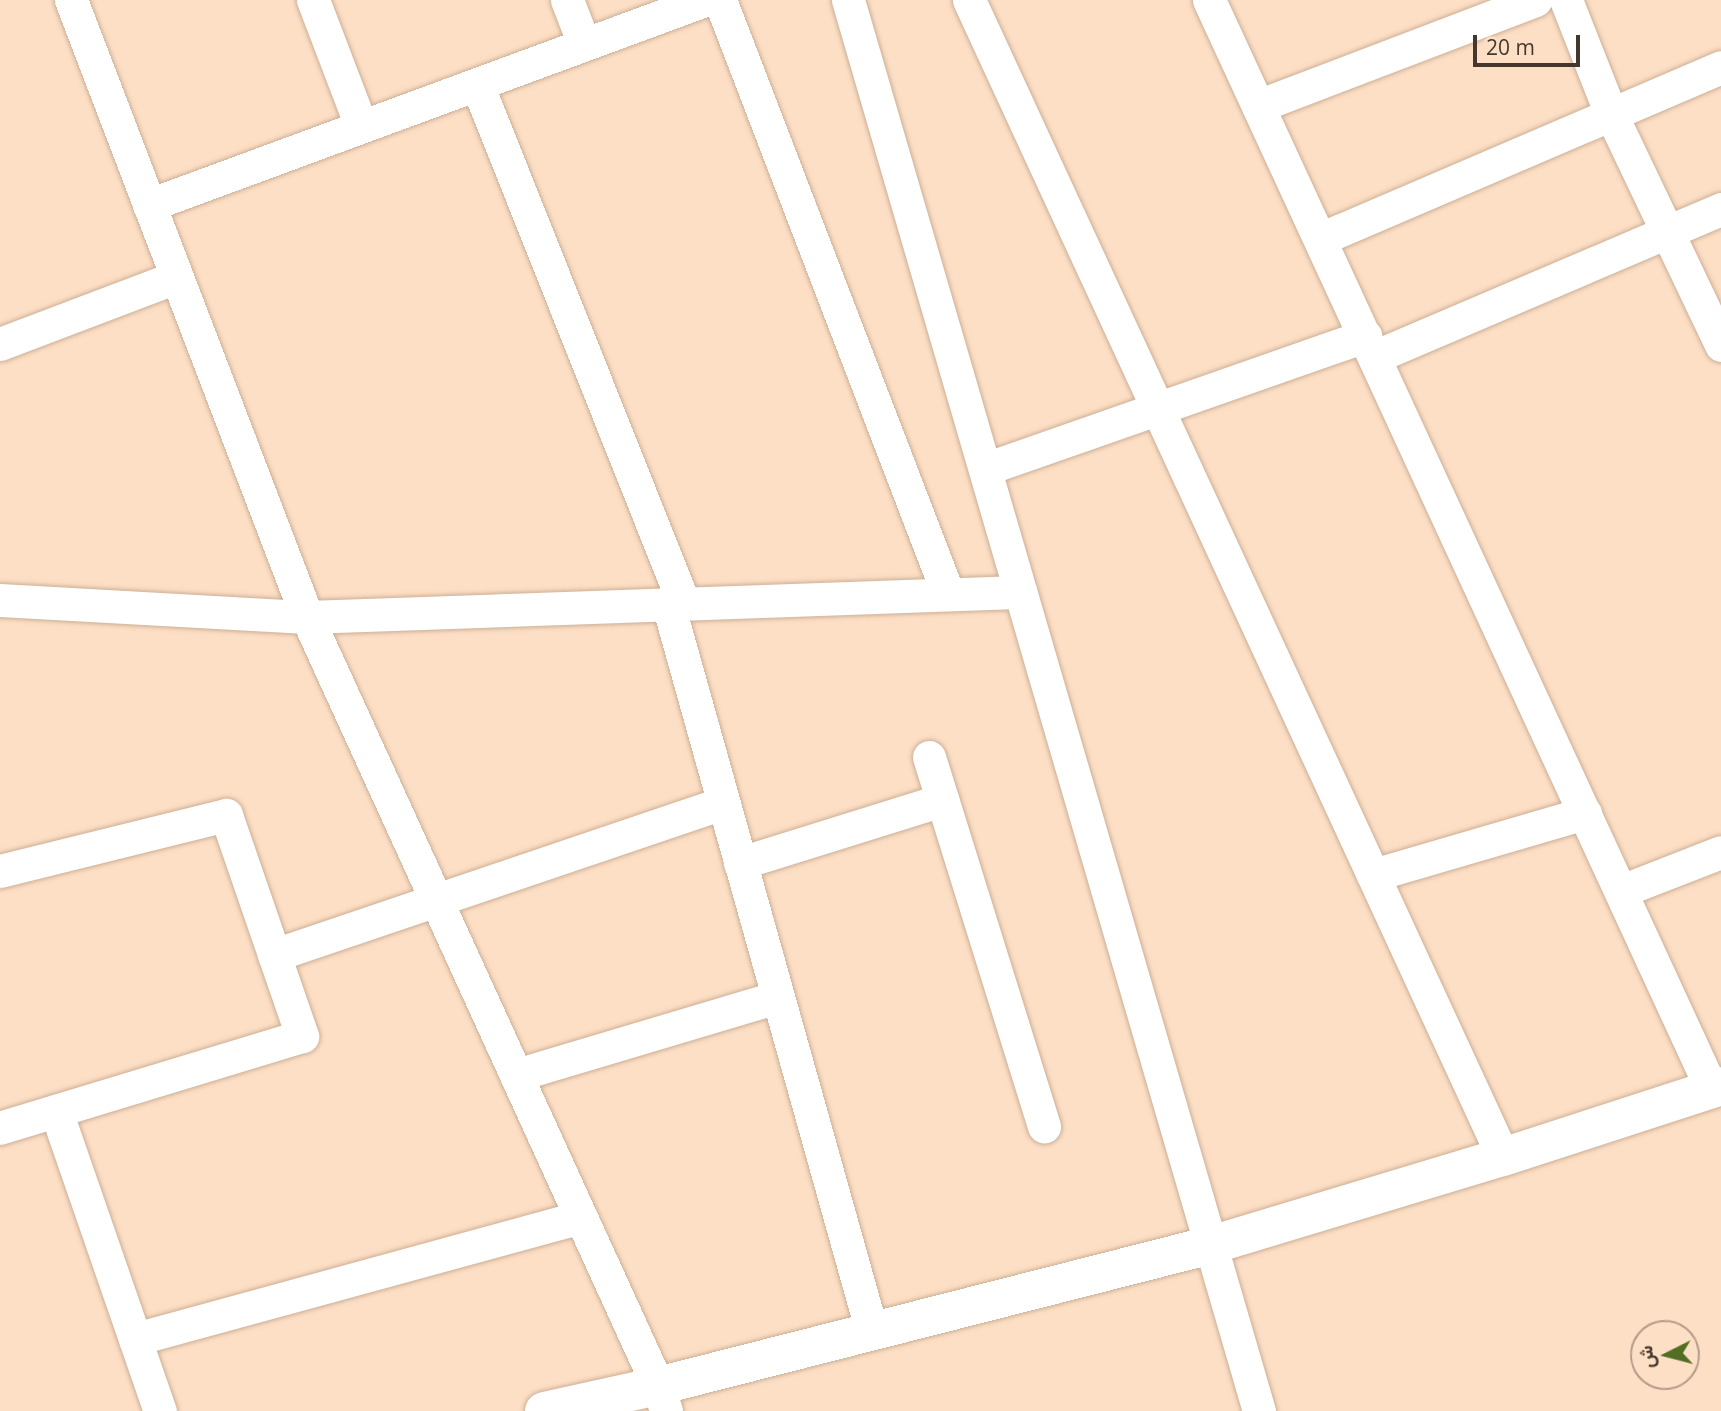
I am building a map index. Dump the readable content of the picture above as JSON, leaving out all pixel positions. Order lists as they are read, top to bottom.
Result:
{
  "scale_bar": "20 m",
  "north": "left"
}
